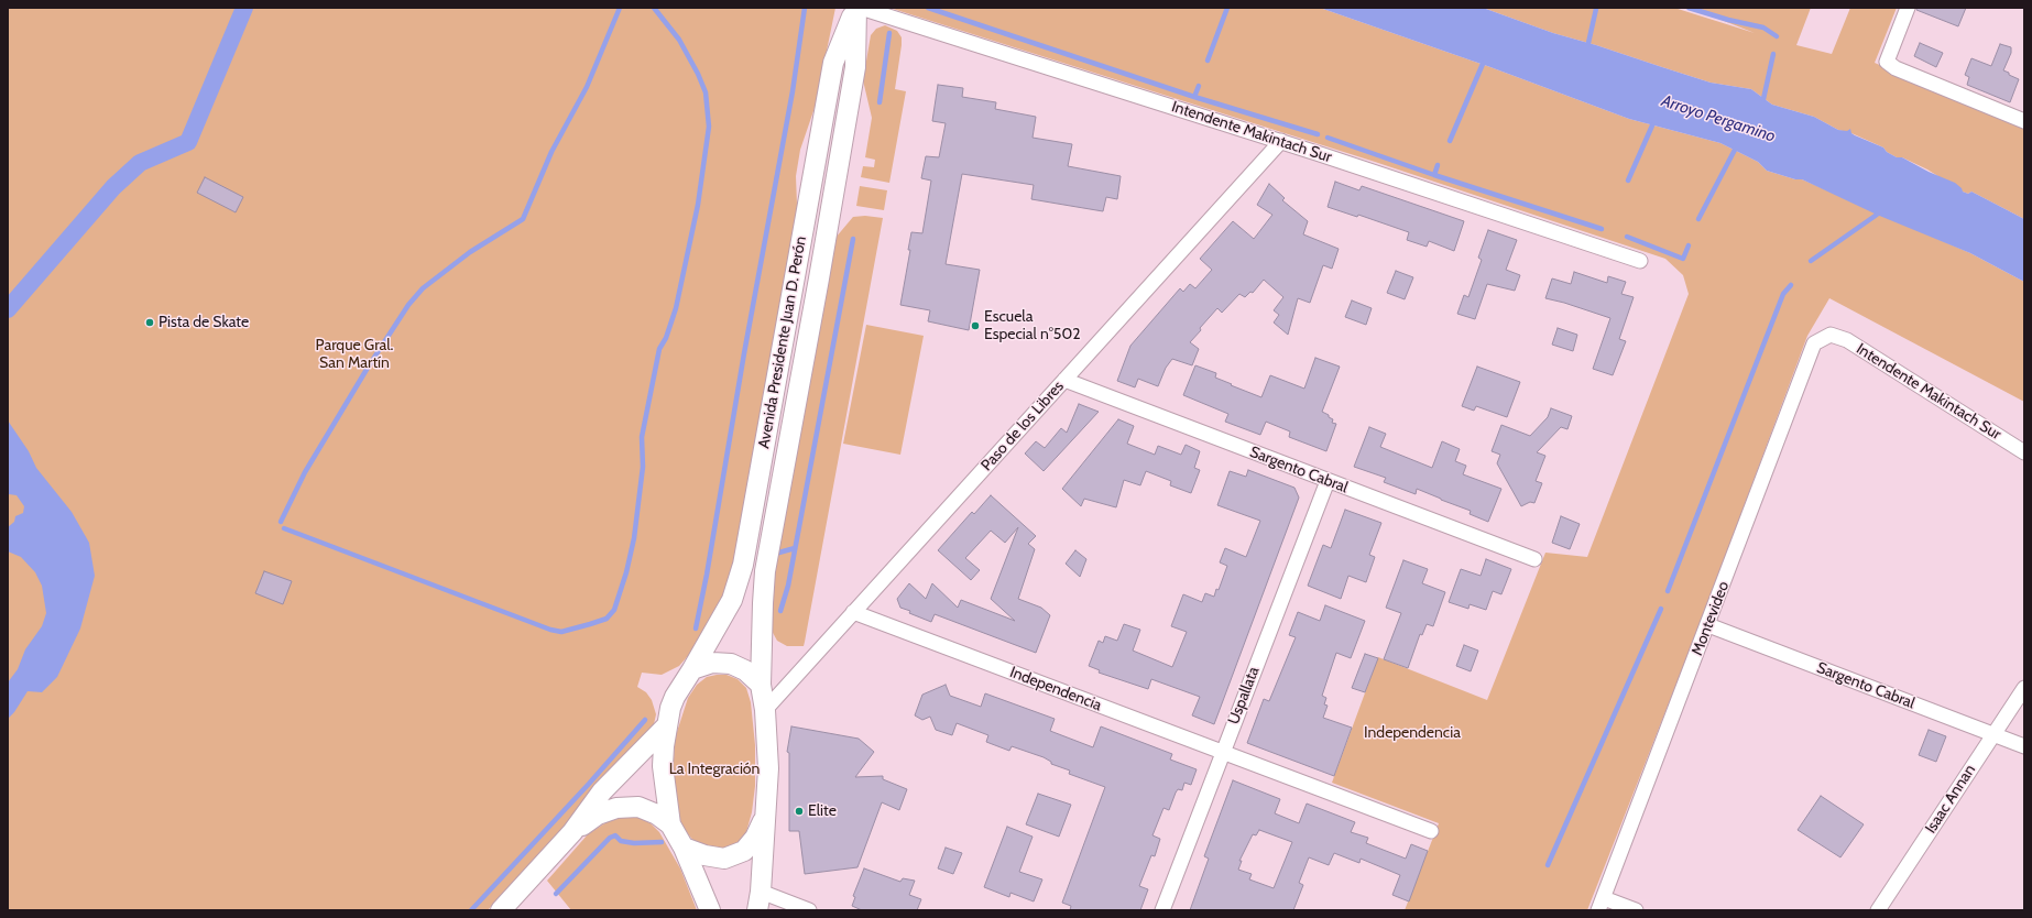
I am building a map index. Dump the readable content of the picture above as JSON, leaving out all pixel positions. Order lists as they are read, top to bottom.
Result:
{
  "streets": {
    "main road": ["Avenida Presidente Juan D. Perón"],
    "street": [
      "Intendente Makintach Sur",
      "Paso de los Libres",
      "Sargento Cabral",
      "Montevideo",
      "Independencia",
      "Uspallata",
      "Isaac Annan"
    ]
  },
  "crossings": [
    ["Intendente Makintach Sur", "Paso de los Libres"],
    ["Intendente Makintach Sur", "Montevideo"],
    ["Avenida Presidente Juan D. Perón", "Paso de los Libres"],
    ["Paso de los Libres", "Sargento Cabral"],
    ["Paso de los Libres", "Independencia"],
    ["Sargento Cabral", "Montevideo"],
    ["Sargento Cabral", "Uspallata"],
    ["Sargento Cabral", "Isaac Annan"],
    ["Independencia", "Uspallata"]
  ],
  "water": ["Arroyo Pergamino"],
  "parks": ["Parque Gral. San Martín", "Independencia", "La Integración"],
  "places": ["Pista de Skate", "Escuela Especial n°502", "Elite"]
}
